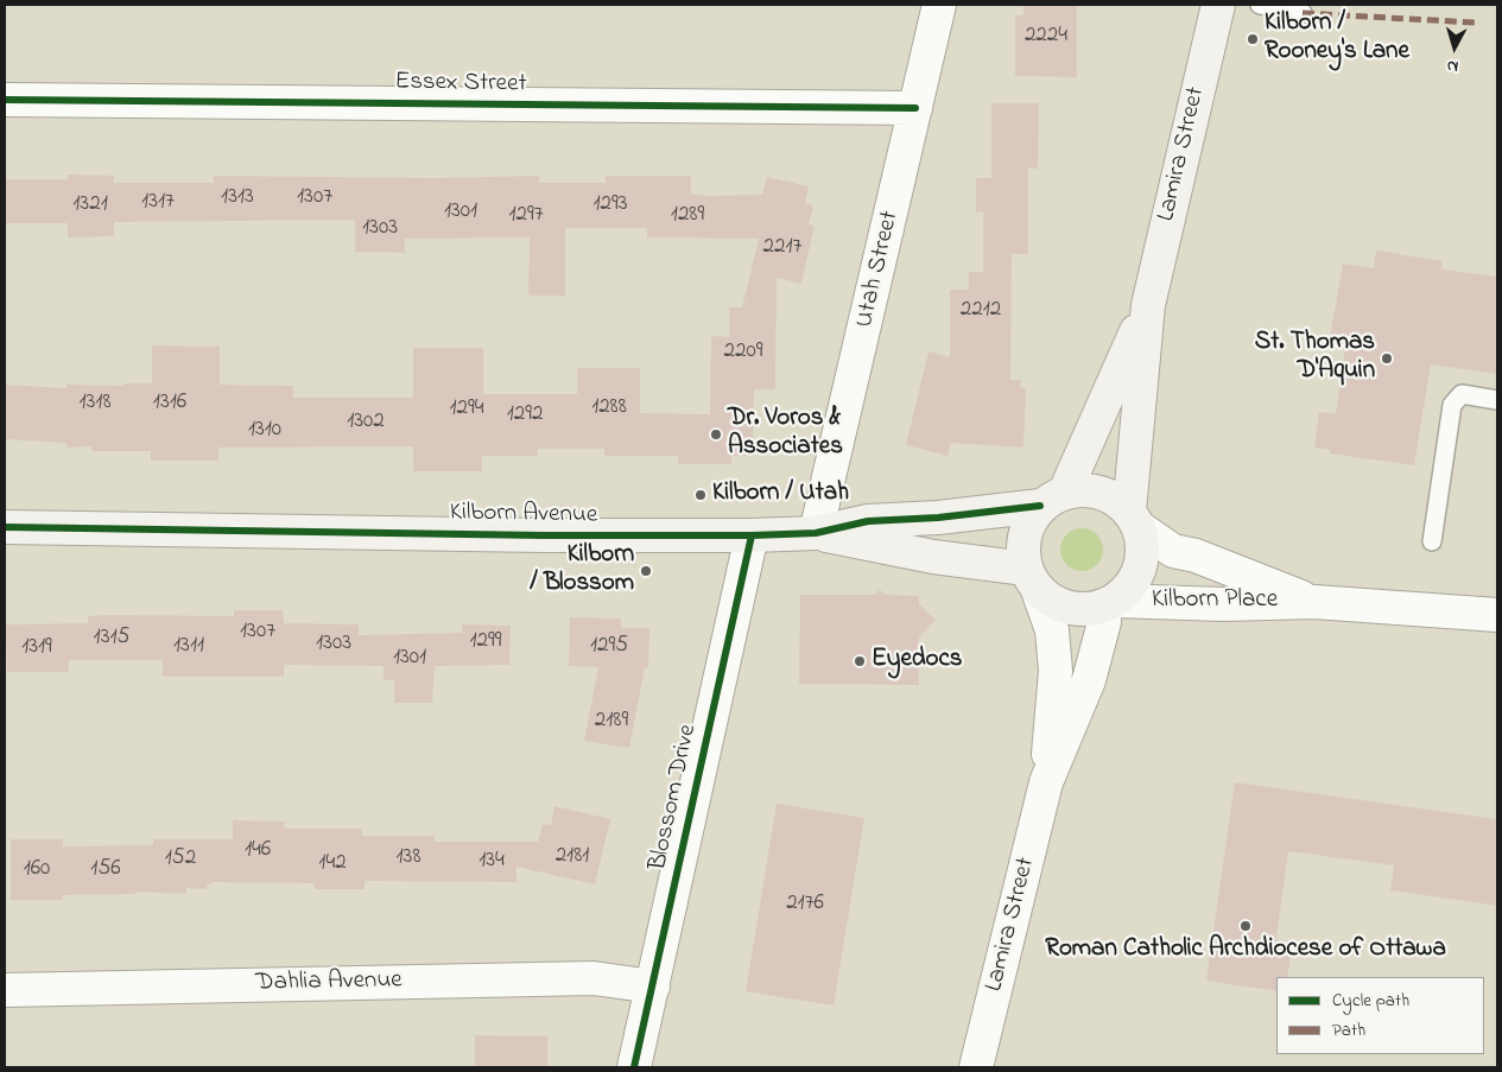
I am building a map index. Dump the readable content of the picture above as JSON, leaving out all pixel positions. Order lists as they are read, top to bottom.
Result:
{
  "streets": {
    "street": [
      "Essex Street",
      "Lamira Street",
      "Utah Street",
      "Kilborn Avenue",
      "Kilborn Place",
      "Blossom Drive",
      "Dahlia Avenue"
    ]
  },
  "crossings": [
    ["Essex Street", "Utah Street"],
    ["Lamira Street", "Kilborn Avenue"],
    ["Lamira Street", "Kilborn Place"],
    ["Utah Street", "Kilborn Avenue"],
    ["Kilborn Avenue", "Kilborn Place"],
    ["Kilborn Avenue", "Blossom Drive"],
    ["Blossom Drive", "Dahlia Avenue"]
  ],
  "places": [
    "Kilborn / Rooney's Lane",
    "St. Thomas D'Aquin",
    "Dr. Voros & Associates",
    "Kilborn / Utah",
    "Kilborn / Blossom",
    "Eyedocs",
    "Roman Catholic Archdiocese of Ottawa"
  ],
  "house_numbers": [
    "2224",
    "1313",
    "1307",
    "1317",
    "1321",
    "1293",
    "1301",
    "1297",
    "1289",
    "1303",
    "2217",
    "2212",
    "2209",
    "1318",
    "1316",
    "1288",
    "1294",
    "1292",
    "1302",
    "1310",
    "1307",
    "1315",
    "1299",
    "1303",
    "1311",
    "1295",
    "1319",
    "1301",
    "2189",
    "146",
    "2181",
    "138",
    "152",
    "134",
    "142",
    "160",
    "156",
    "2176"
  ],
  "legend": ["Cycle path", "Path"],
  "north": "bottom"
}
